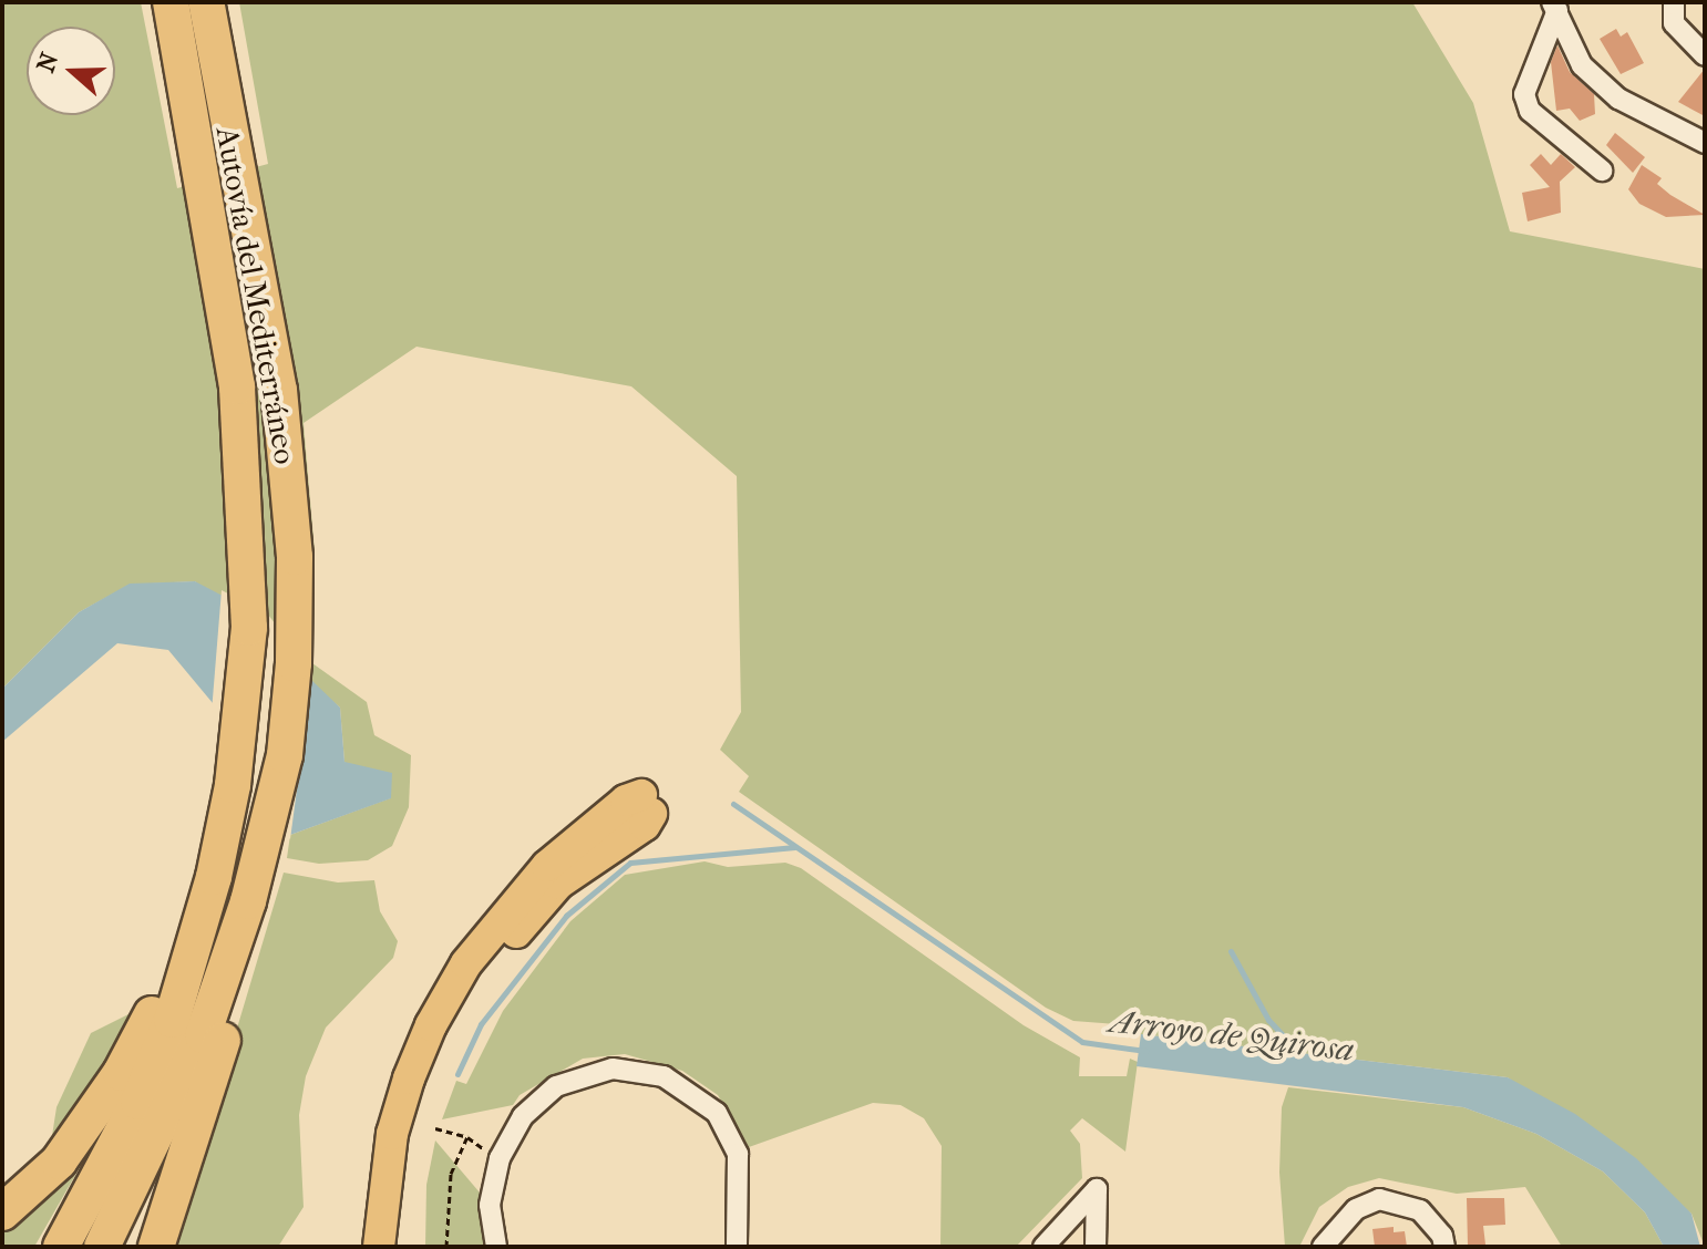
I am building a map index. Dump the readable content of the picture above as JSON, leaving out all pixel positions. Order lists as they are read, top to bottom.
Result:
{
  "streets": {
    "highway": ["Autovía del Mediterráneo"]
  },
  "water": ["Arroyo de Quirosa"],
  "north": "left"
}
